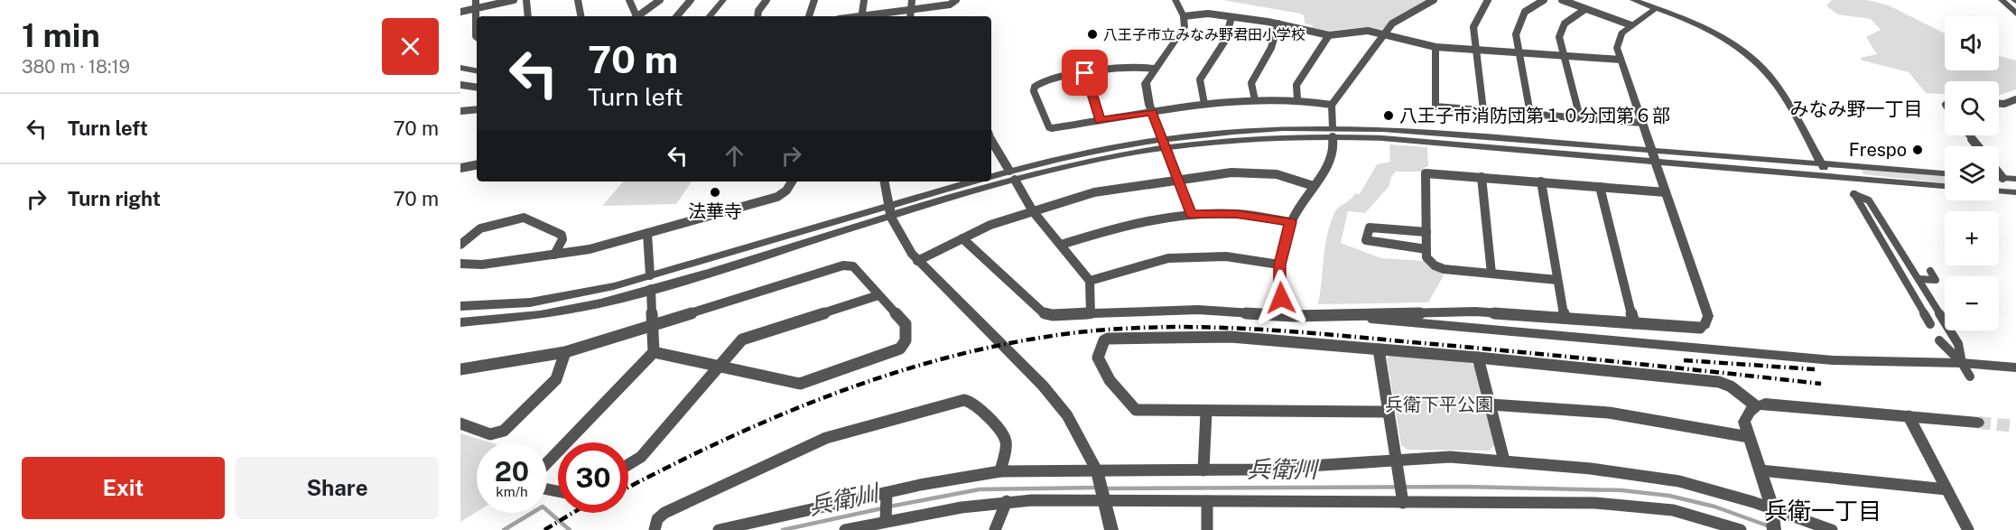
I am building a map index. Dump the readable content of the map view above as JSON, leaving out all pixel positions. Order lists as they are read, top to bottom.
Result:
{
  "districts": ["みなみ野一丁目", "兵衛一丁目"],
  "water": ["兵衛川"],
  "parks": ["兵衛下平公園"],
  "places": [
    "八王子市立みなみ野君田小学校",
    "八王子市消防団第１０分団第６部",
    "Frespo",
    "法華寺"
  ],
  "page": {
    "heading": ["1 min", "380 m · 18:19"],
    "map_buttons": ["+", "−"],
    "turn": ["70 m", "Turn left"],
    "list": [
      {
        "name": "Turn left",
        "value": "70 m"
      },
      {
        "name": "Turn right",
        "value": "70 m"
      }
    ],
    "speed": "20 km/h",
    "limit": "30",
    "buttons": ["Exit", "Share"]
  }
}
